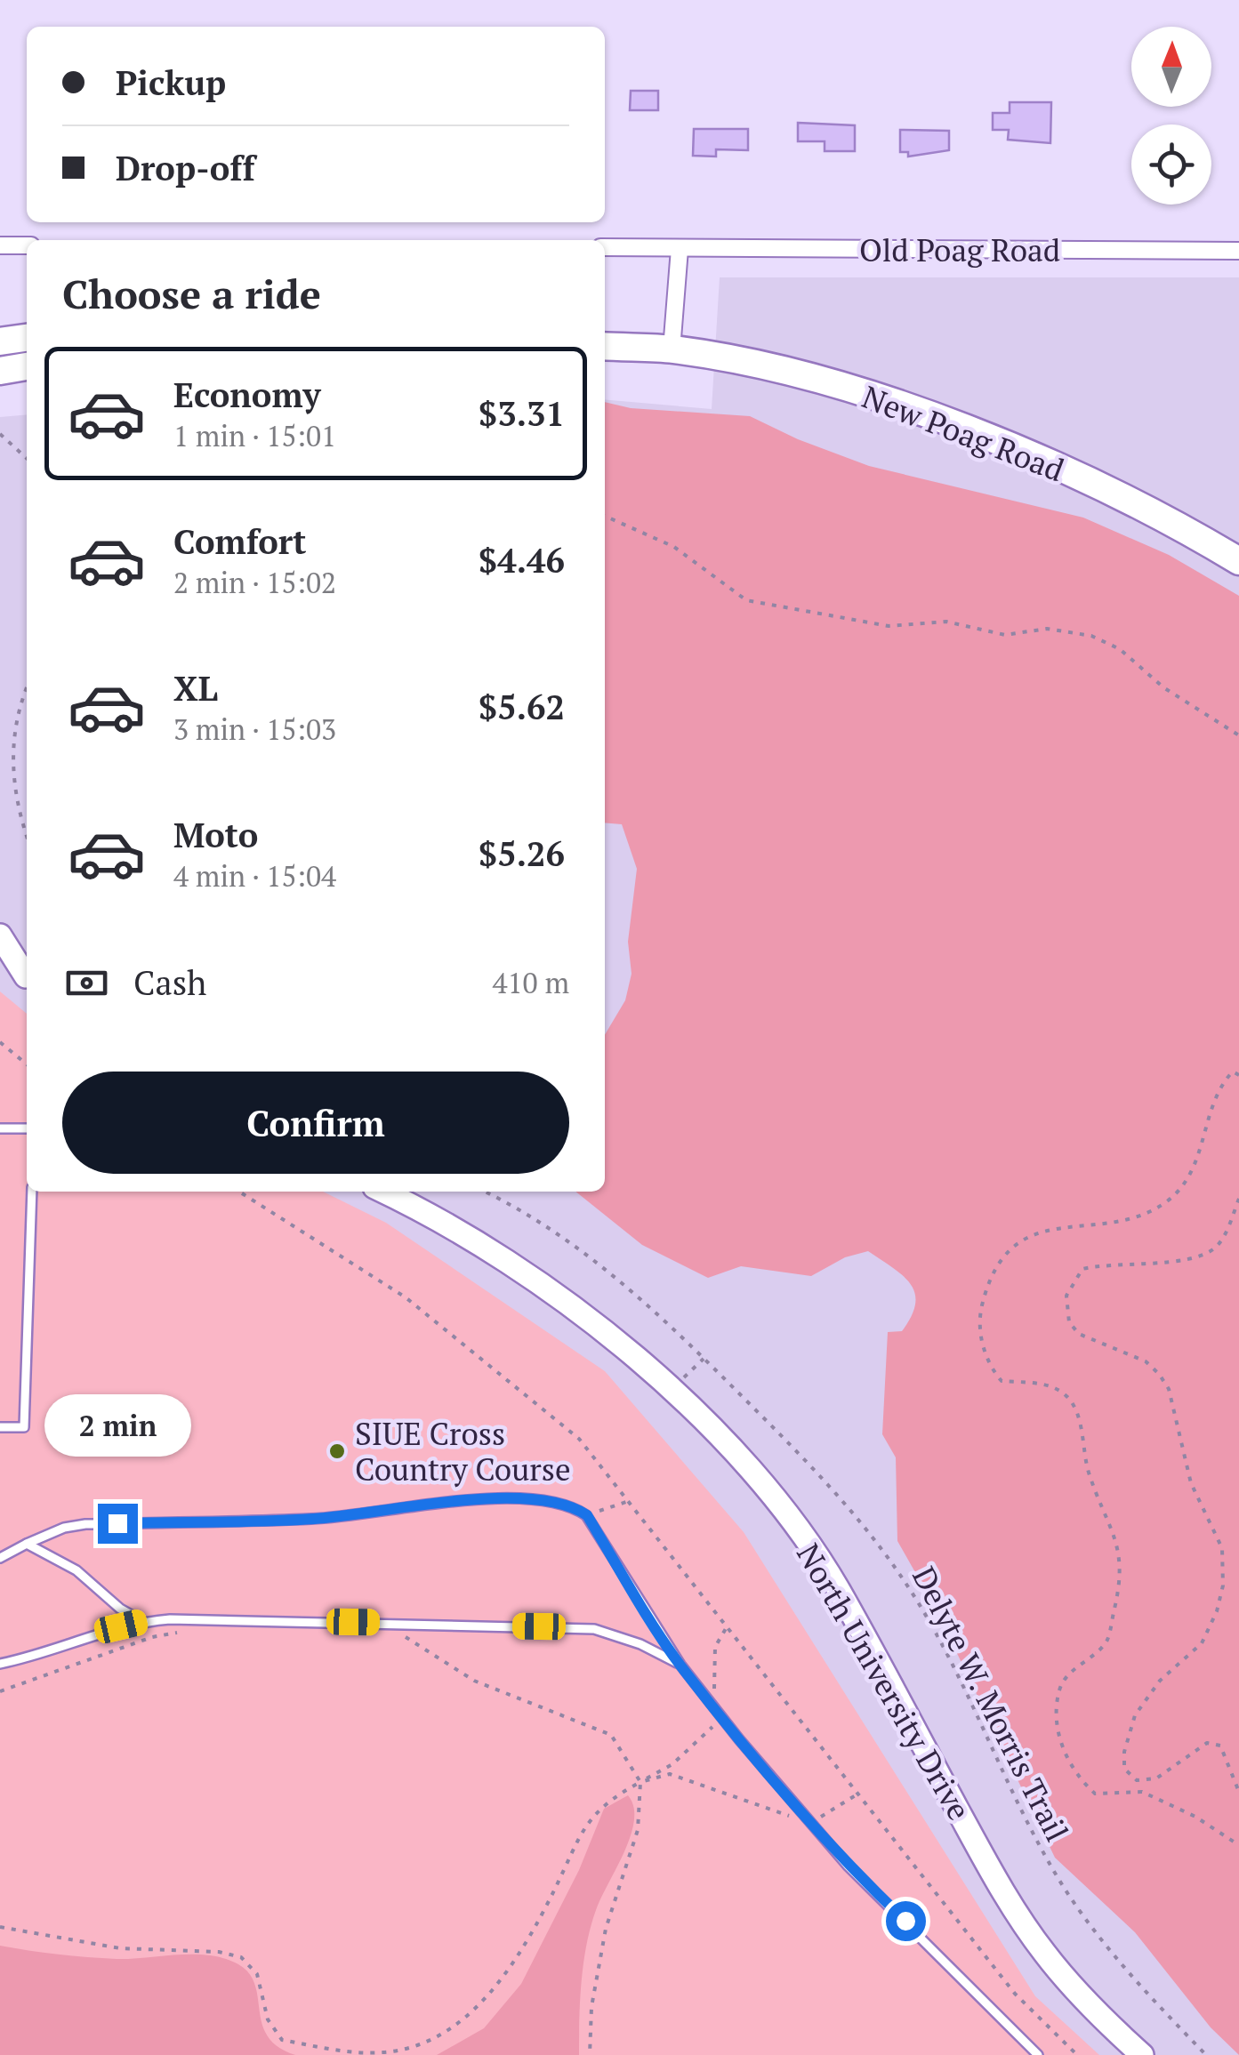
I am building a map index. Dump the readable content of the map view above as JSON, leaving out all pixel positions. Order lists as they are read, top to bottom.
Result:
{
  "streets": {
    "main road": ["New Poag Road", "North University Drive"],
    "street": ["Old Poag Road"],
    "path": ["Delyte W. Morris Trail"]
  },
  "places": ["SIUE Cross Country Course"],
  "north": "top",
  "page": {
    "banner": ["Pickup", "Drop-off"],
    "heading": "Choose a ride",
    "list": [
      {
        "name": "Economy",
        "note": "1 min · 15:01",
        "value": "$3.31"
      },
      {
        "name": "Comfort",
        "note": "2 min · 15:02",
        "value": "$4.46"
      },
      {
        "name": "XL",
        "note": "3 min · 15:03",
        "value": "$5.62"
      },
      {
        "name": "Moto",
        "note": "4 min · 15:04",
        "value": "$5.26"
      }
    ],
    "pay": ["Cash", "410 m"],
    "buttons": "Confirm",
    "bubble": "2 min"
  }
}
